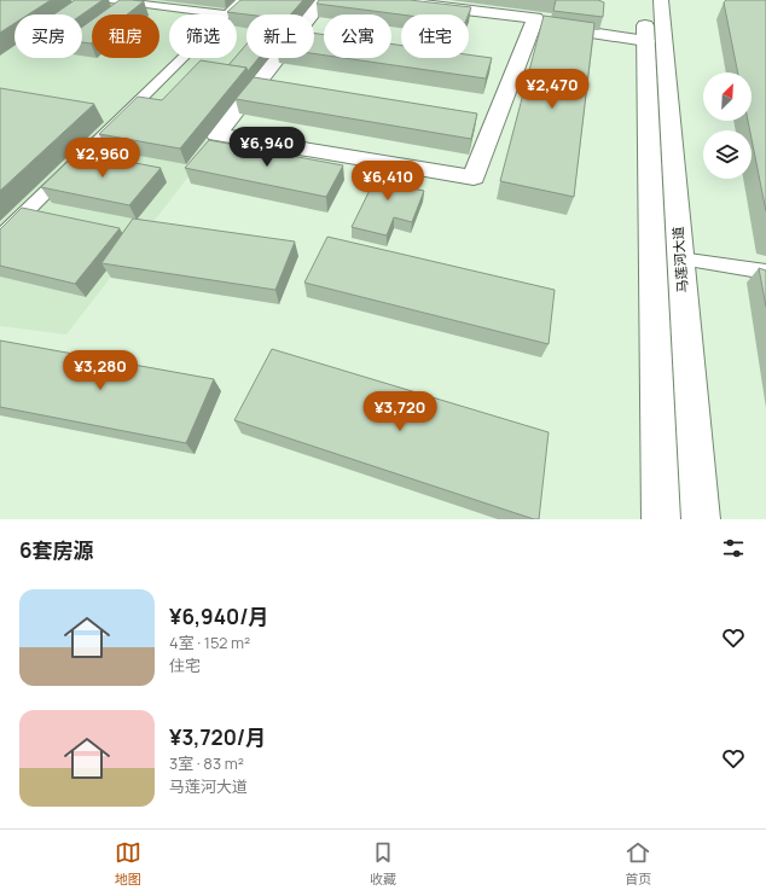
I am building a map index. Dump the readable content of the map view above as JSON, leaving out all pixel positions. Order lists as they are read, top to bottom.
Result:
{
  "streets": {
    "street": ["马莲河大道"]
  },
  "north": "top right",
  "page": {
    "chip": [
      "买房",
      "租房",
      "筛选",
      "新上",
      "公寓",
      "住宅"
    ],
    "price": [
      "¥2,470",
      "¥6,940",
      "¥2,960",
      "¥6,410",
      "¥3,280",
      "¥3,720"
    ],
    "heading": "6套房源",
    "list": [
      {
        "name": "¥6,940/月",
        "note": "4室 · 152 m² · 住宅"
      },
      {
        "name": "¥3,720/月",
        "note": "3室 · 83 m² · 马莲河大道"
      }
    ],
    "tabs": ["地图", "收藏", "首页"]
  }
}
